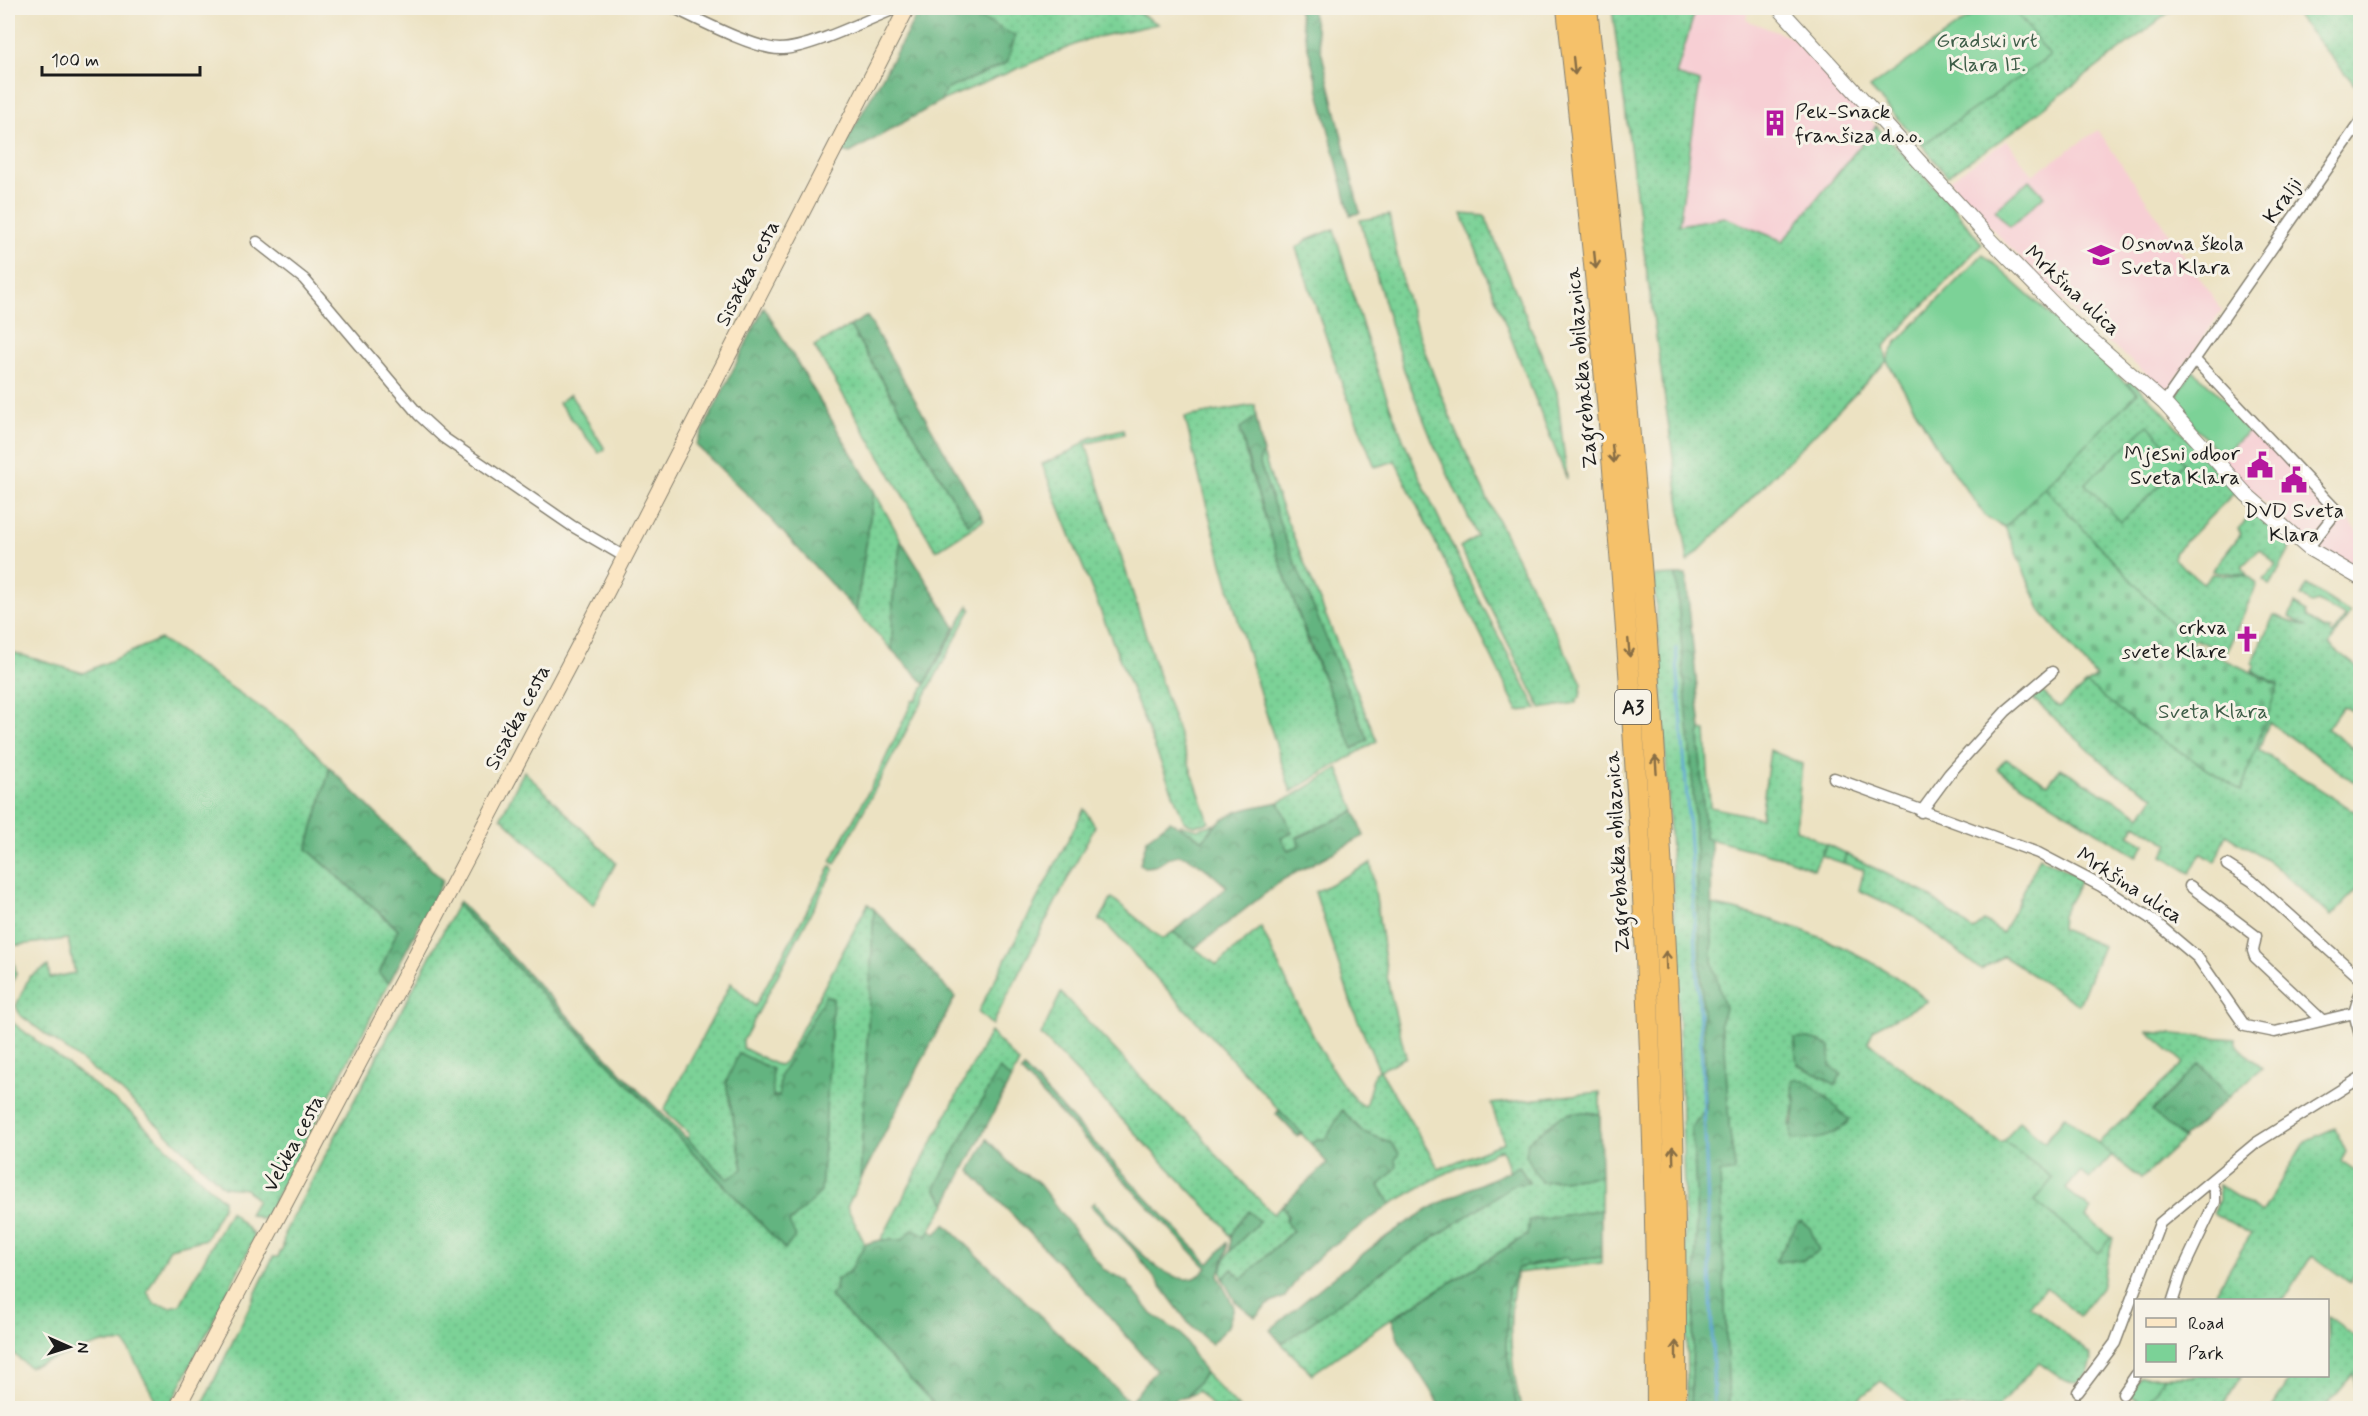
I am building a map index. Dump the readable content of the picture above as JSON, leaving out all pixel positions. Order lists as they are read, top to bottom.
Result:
{
  "streets": {
    "highway": ["Zagrebačka obilaznica", "A3"],
    "main road": ["Sisačka cesta", "Velika cesta"],
    "street": ["Kralji", "Mrkšina ulica"]
  },
  "crossings": [
    ["Kralji", "Mrkšina ulica"],
    ["Sisačka cesta", "Velika cesta"]
  ],
  "parks": ["Gradski vrt Klara II.", "Sveta Klara"],
  "places": {
    "building": ["Pek-Snack franšiza d.o.o."],
    "school or university": ["Osnovna škola Sveta Klara"],
    "public building": ["Mjesni odbor Sveta Klara", "DVD Sveta Klara"],
    "church": ["crkva svete Klare"]
  },
  "legend": ["Road", "Park"],
  "scale_bar": "100 m",
  "north": "right"
}
